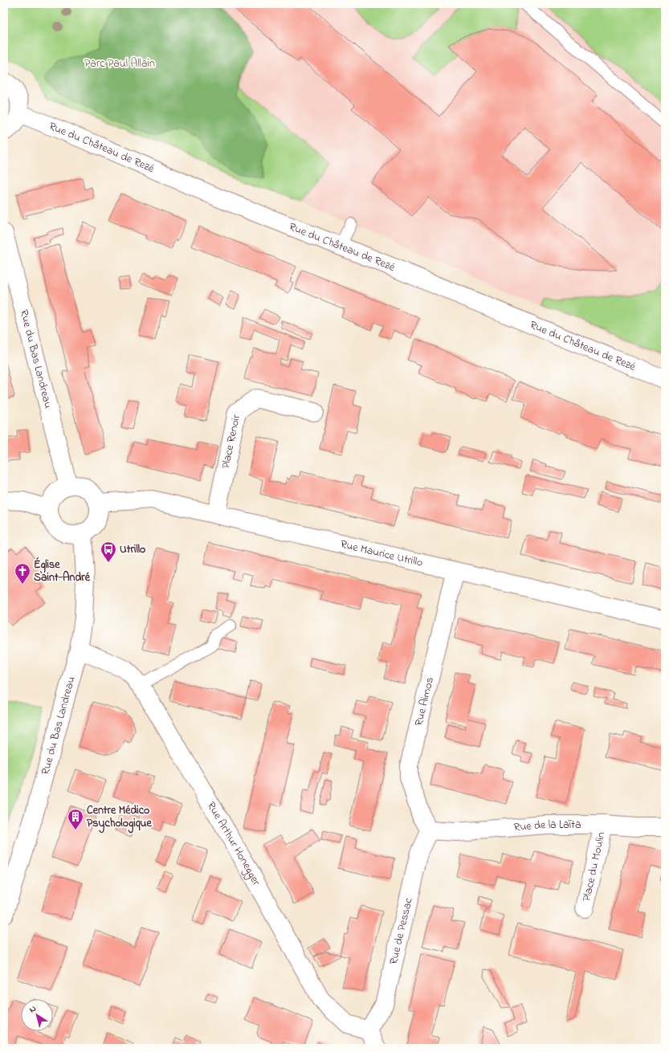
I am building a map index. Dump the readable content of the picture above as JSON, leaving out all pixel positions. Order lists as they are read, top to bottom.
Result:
{
  "streets": {
    "street": [
      "Rue du Château de Rezé",
      "Rue du Bas Landreau",
      "Place Renoir",
      "Rue Maurice Utrillo",
      "Rue Aimos",
      "Rue de la Laïta",
      "Rue Arthur Honegger",
      "Place du Moulin",
      "Rue de Pessac"
    ]
  },
  "crossings": [
    ["Rue du Bas Landreau", "Rue Maurice Utrillo"],
    ["Rue du Bas Landreau", "Rue Arthur Honegger"],
    ["Place Renoir", "Rue Maurice Utrillo"],
    ["Rue Maurice Utrillo", "Rue Aimos"],
    ["Rue Aimos", "Rue de la Laïta"],
    ["Rue Aimos", "Rue de Pessac"],
    ["Rue de la Laïta", "Place du Moulin"],
    ["Rue de la Laïta", "Rue de Pessac"],
    ["Rue Arthur Honegger", "Rue de Pessac"]
  ],
  "parks": ["Parc Paul Allain"],
  "places": {
    "bus stop": ["Utrillo"],
    "church": ["Église Saint-André"],
    "building": ["Centre Médico Psychologique"]
  },
  "north": "top left"
}
